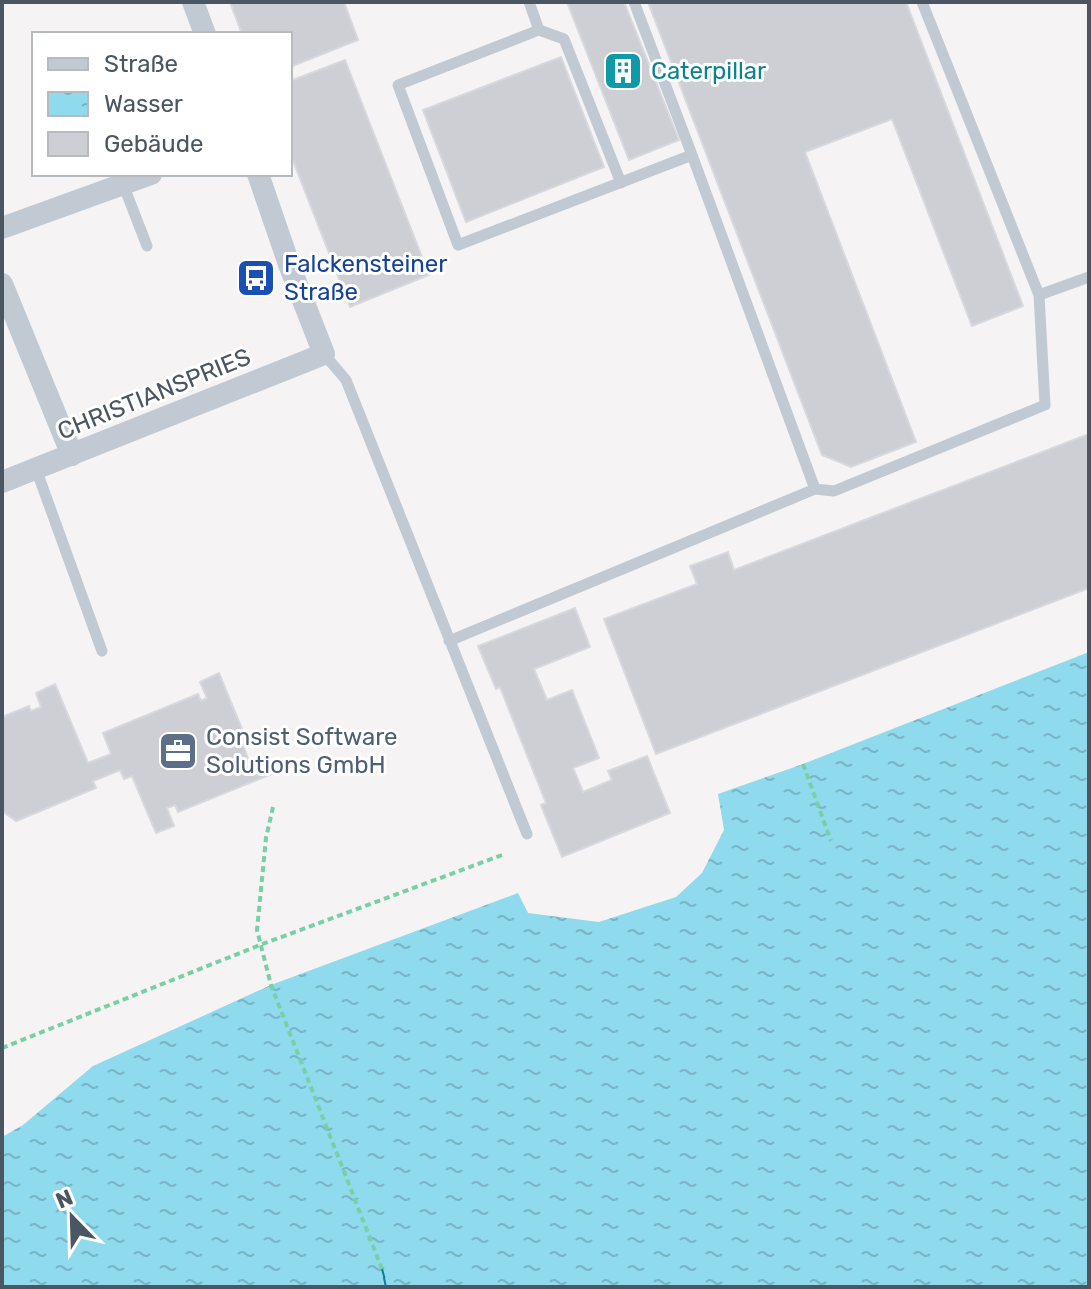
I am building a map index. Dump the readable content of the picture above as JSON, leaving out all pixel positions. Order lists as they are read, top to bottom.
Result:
{
  "streets": {
    "street": ["CHRISTIANSPRIES"]
  },
  "places": {
    "building": ["Caterpillar"],
    "bus stop": ["Falckensteiner Straße"],
    "office": ["Consist Software Solutions GmbH"]
  },
  "legend": ["Straße", "Wasser", "Gebäude"],
  "north": "top left"
}
